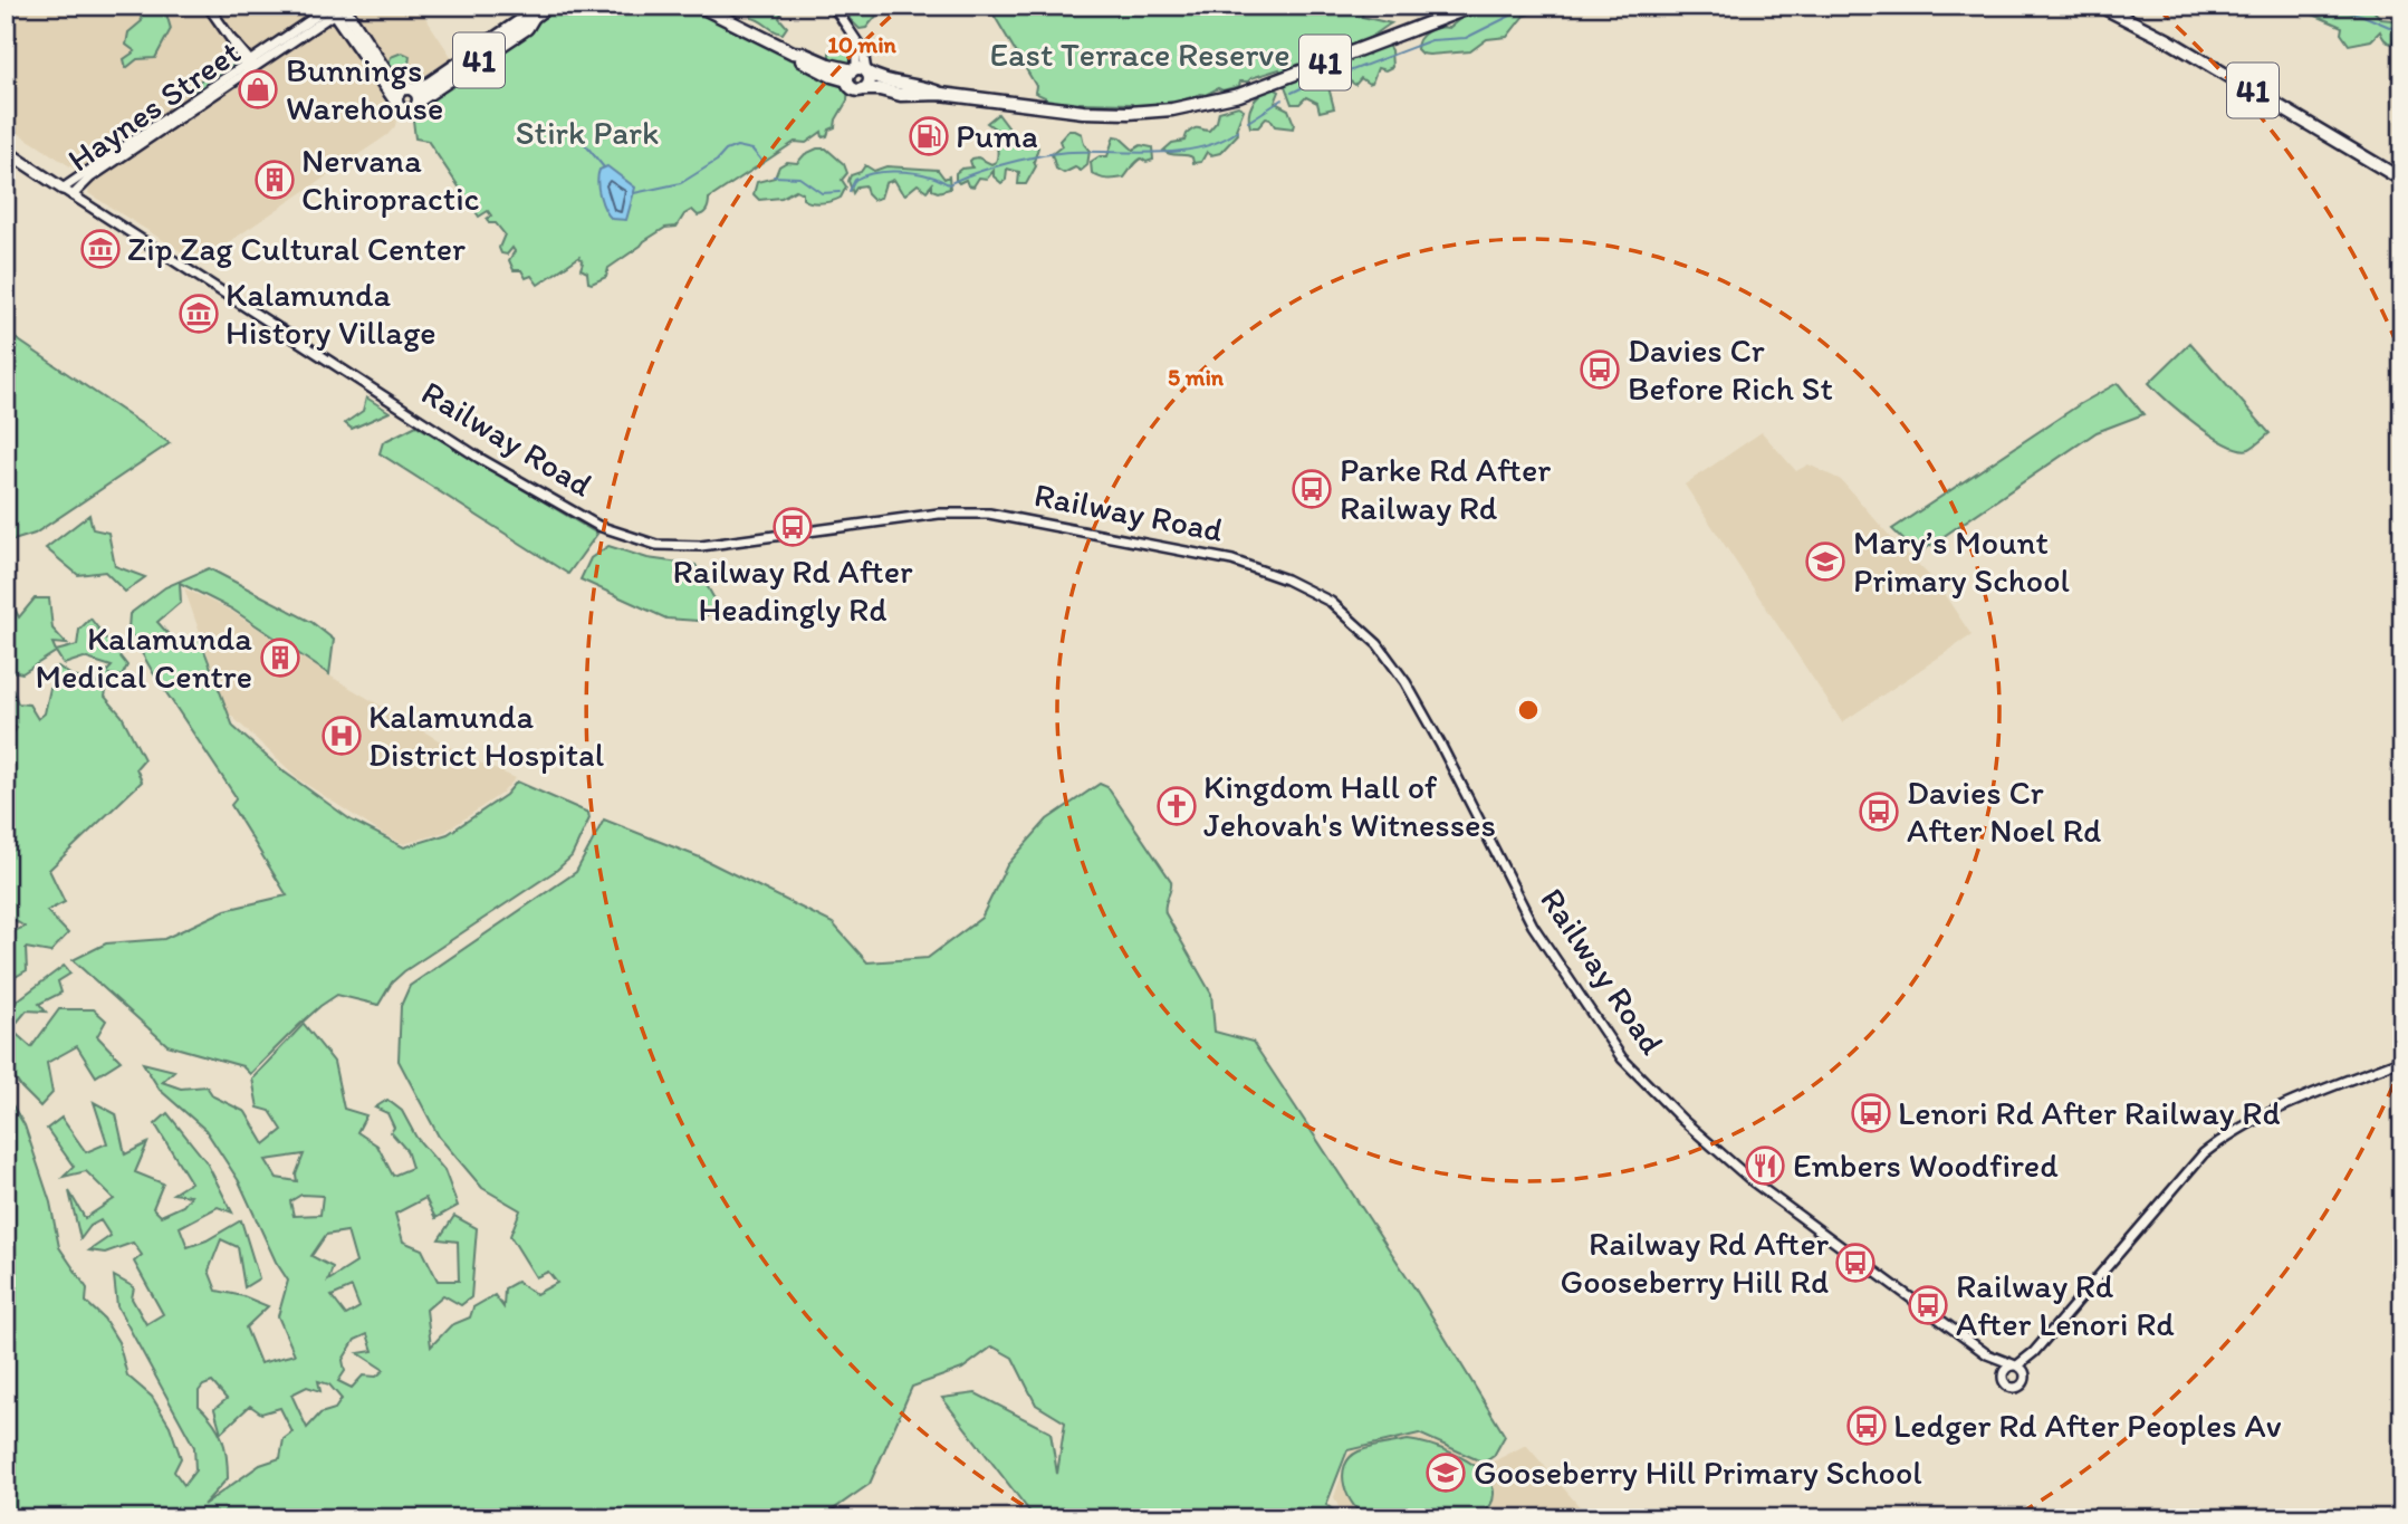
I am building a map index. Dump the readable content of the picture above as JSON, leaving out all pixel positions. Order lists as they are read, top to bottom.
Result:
{
  "streets": {
    "main road": ["41", "Railway Road"],
    "street": ["Haynes Street"]
  },
  "crossings": [
    ["Haynes Street", "Railway Road"]
  ],
  "parks": ["East Terrace Reserve", "Stirk Park"],
  "places": {
    "shop": ["Bunnings Warehouse"],
    "fuel station": ["Puma"],
    "building": ["Nervana Chiropractic", "Kalamunda Medical Centre"],
    "museum": ["Zip Zag Cultural Center", "Kalamunda History Village"],
    "bus stop": [
      "Davies Cr Before Rich St",
      "Parke Rd After Railway Rd",
      "Railway Rd After Headingly Rd",
      "Davies Cr After Noel Rd",
      "Lenori Rd After Railway Rd",
      "Railway Rd After Gooseberry Hill Rd",
      "Railway Rd After Lenori Rd",
      "Ledger Rd After Peoples Av"
    ],
    "school or university": ["Mary’s Mount Primary School", "Gooseberry Hill Primary School"],
    "hospital": ["Kalamunda District Hospital"],
    "church": ["Kingdom Hall of Jehovah's Witnesses"],
    "restaurant": ["Embers Woodfired"]
  },
  "rings": ["10 min", "5 min"]
}
